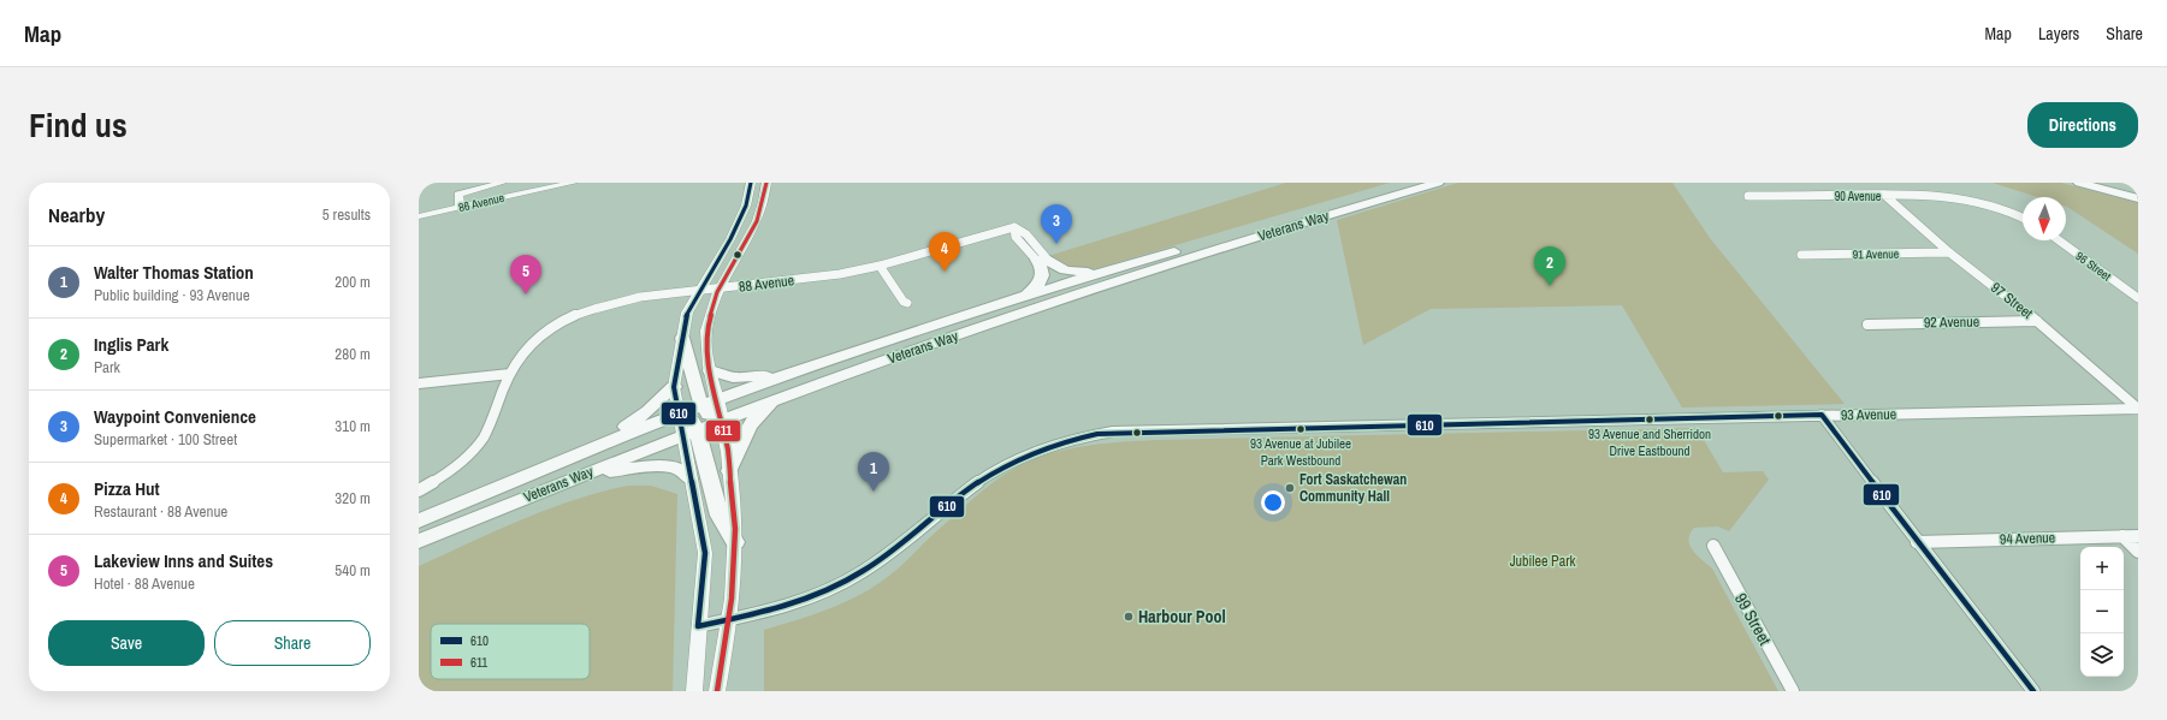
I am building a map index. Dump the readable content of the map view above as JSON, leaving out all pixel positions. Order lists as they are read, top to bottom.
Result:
{
  "streets": {
    "main road": ["Veterans Way"],
    "street": [
      "90 Avenue",
      "86 Avenue",
      "91 Avenue",
      "96 Street",
      "88 Avenue",
      "97 Street",
      "92 Avenue",
      "93 Avenue",
      "94 Avenue",
      "99 Street"
    ]
  },
  "crossings": [
    ["90 Avenue", "97 Street"],
    ["91 Avenue", "97 Street"],
    ["97 Street", "92 Avenue"],
    ["97 Street", "93 Avenue"]
  ],
  "parks": ["Jubilee Park"],
  "places": [
    "93 Avenue and Sherridon Drive Eastbound",
    "93 Avenue at Jubilee Park Westbound",
    "Fort Saskatchewan Community Hall",
    "Harbour Pool"
  ],
  "lines": ["transit line 610", "transit line 611"],
  "legend": ["610", "611"],
  "north": "bottom",
  "page": {
    "header": "Map",
    "nav": ["Map", "Layers", "Share"],
    "title": "Find us",
    "buttons": [
      "Directions",
      ["Save", "Share"]
    ],
    "heading": ["Nearby", "5 results"],
    "pins": [
      "3",
      "4",
      "2",
      "5",
      "1"
    ],
    "list": [
      {
        "mark": "1",
        "name": "Walter Thomas Station",
        "note": "Public building · 93 Avenue",
        "value": "200 m"
      },
      {
        "mark": "2",
        "name": "Inglis Park",
        "note": "Park",
        "value": "280 m"
      },
      {
        "mark": "3",
        "name": "Waypoint Convenience",
        "note": "Supermarket · 100 Street",
        "value": "310 m"
      },
      {
        "mark": "4",
        "name": "Pizza Hut",
        "note": "Restaurant · 88 Avenue",
        "value": "320 m"
      },
      {
        "mark": "5",
        "name": "Lakeview Inns and Suites",
        "note": "Hotel · 88 Avenue",
        "value": "540 m"
      }
    ],
    "map_buttons": ["+", "−"]
  }
}
